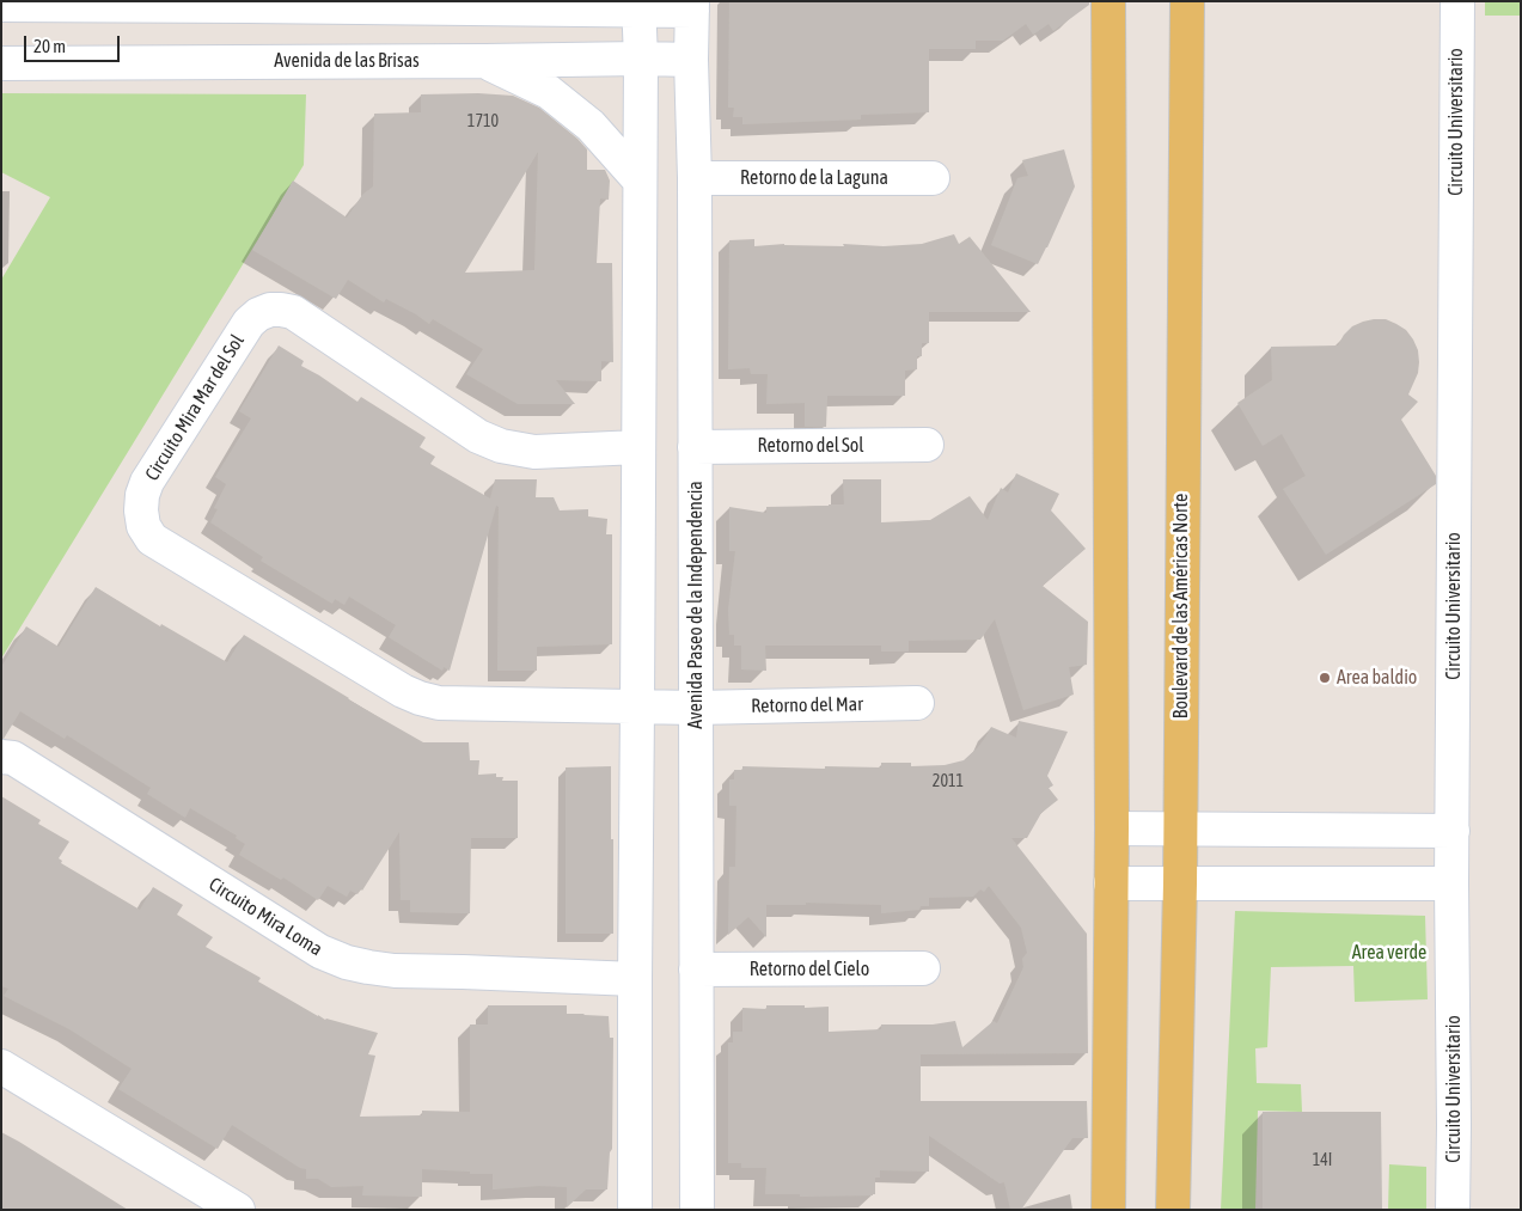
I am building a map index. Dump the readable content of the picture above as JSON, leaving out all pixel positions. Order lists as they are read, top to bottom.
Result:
{
  "streets": {
    "main road": ["Boulevard de las Américas Norte"],
    "street": [
      "Avenida de las Brisas",
      "Circuito Universitario",
      "Retorno de la Laguna",
      "Circuito Mira Mar del Sol",
      "Retorno del Sol",
      "Avenida Paseo de la Independencia",
      "Retorno del Mar",
      "Circuito Mira Loma",
      "Retorno del Cielo"
    ]
  },
  "crossings": [
    ["Avenida de las Brisas", "Avenida Paseo de la Independencia"],
    ["Retorno de la Laguna", "Avenida Paseo de la Independencia"],
    ["Circuito Mira Mar del Sol", "Avenida Paseo de la Independencia"],
    ["Circuito Mira Mar del Sol", "Retorno del Mar"],
    ["Retorno del Sol", "Avenida Paseo de la Independencia"],
    ["Avenida Paseo de la Independencia", "Retorno del Mar"],
    ["Avenida Paseo de la Independencia", "Retorno del Cielo"]
  ],
  "parks": ["Area verde"],
  "places": ["Area baldio"],
  "house_numbers": ["1710", "2011", "14I"],
  "scale_bar": "20 m"
}
